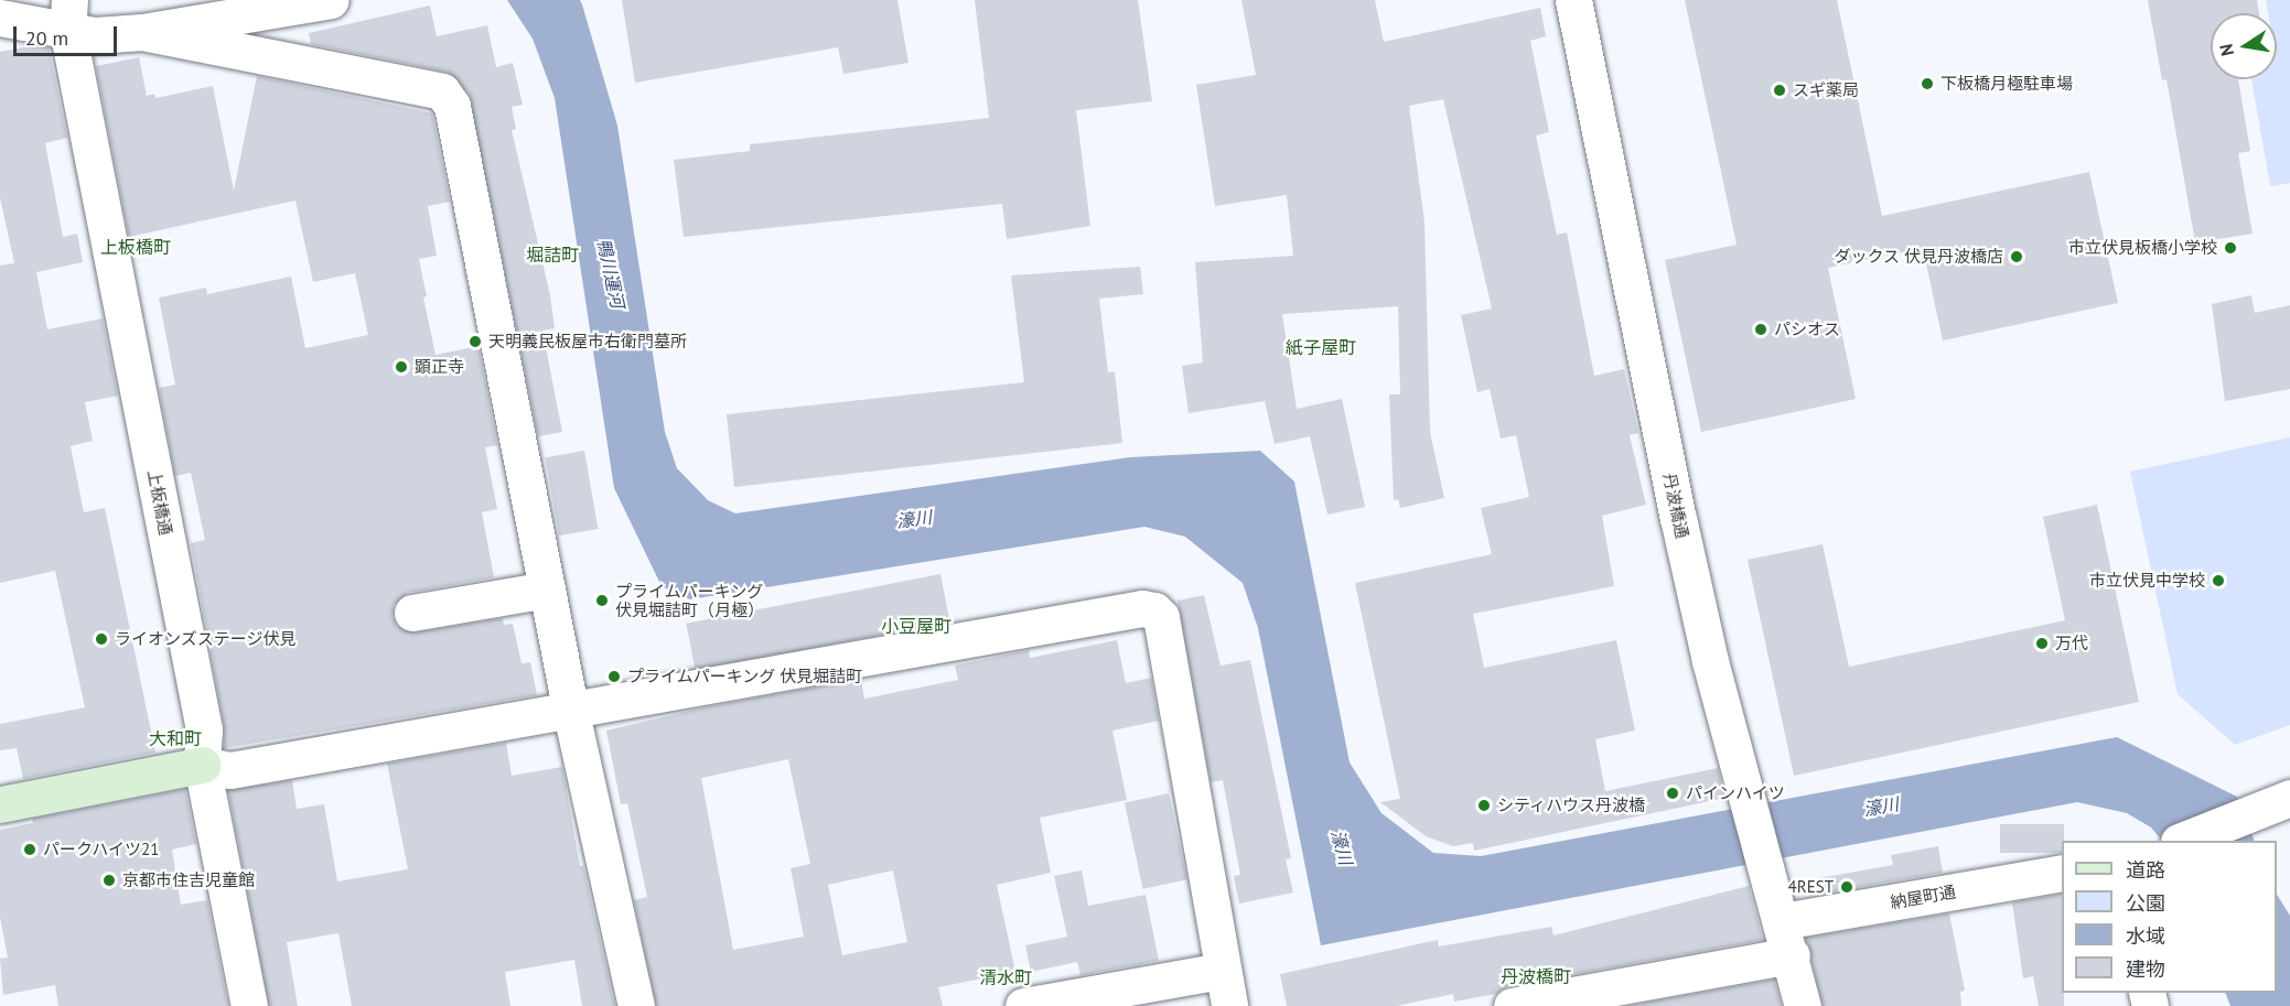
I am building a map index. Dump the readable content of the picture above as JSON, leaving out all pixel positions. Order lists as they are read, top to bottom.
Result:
{
  "streets": {
    "street": ["上板橋通", "丹波橋通", "納屋町通"]
  },
  "crossings": [
    ["丹波橋通", "納屋町通"]
  ],
  "districts": [
    "上板橋町",
    "堀詰町",
    "紙子屋町",
    "小豆屋町",
    "大和町",
    "丹波橋町",
    "清水町"
  ],
  "water": ["鴨川運河", "濠川"],
  "places": [
    "下板橋月極駐車場",
    "スギ薬局",
    "市立伏見板橋小学校",
    "ダックス 伏見丹波橋店",
    "パシオス",
    "天明義民板屋市右衛門墓所",
    "顕正寺",
    "市立伏見中学校",
    "プライムパーキング 伏見堀詰町（月極）",
    "ライオンズステージ伏見",
    "万代",
    "プライムパーキング 伏見堀詰町",
    "パインハイツ",
    "シティハウス丹波橋",
    "パークハイツ21",
    "京都市住吉児童館",
    "4REST"
  ],
  "legend": [
    "道路",
    "公園",
    "水域",
    "建物"
  ],
  "scale_bar": "20 m",
  "north": "left"
}
